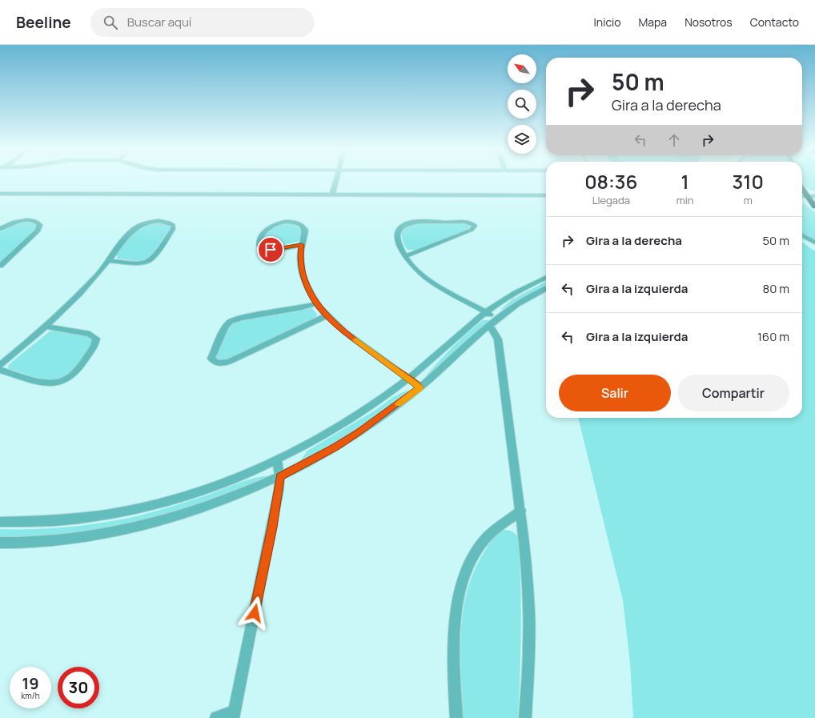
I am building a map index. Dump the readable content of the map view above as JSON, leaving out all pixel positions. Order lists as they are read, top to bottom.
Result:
{
  "north": "top left",
  "page": {
    "header": "Beeline",
    "search": "Buscar aquí",
    "nav": [
      "Inicio",
      "Mapa",
      "Nosotros",
      "Contacto"
    ],
    "turn": ["50 m", "Gira a la derecha"],
    "eta": [
      "08:36",
      "Llegada",
      "1",
      "min",
      "310",
      "m"
    ],
    "list": [
      {
        "name": "Gira a la derecha",
        "value": "50 m"
      },
      {
        "name": "Gira a la izquierda",
        "value": "80 m"
      },
      {
        "name": "Gira a la izquierda",
        "value": "160 m"
      }
    ],
    "buttons": ["Salir", "Compartir"],
    "speed": "19 km/h",
    "limit": "30"
  }
}
